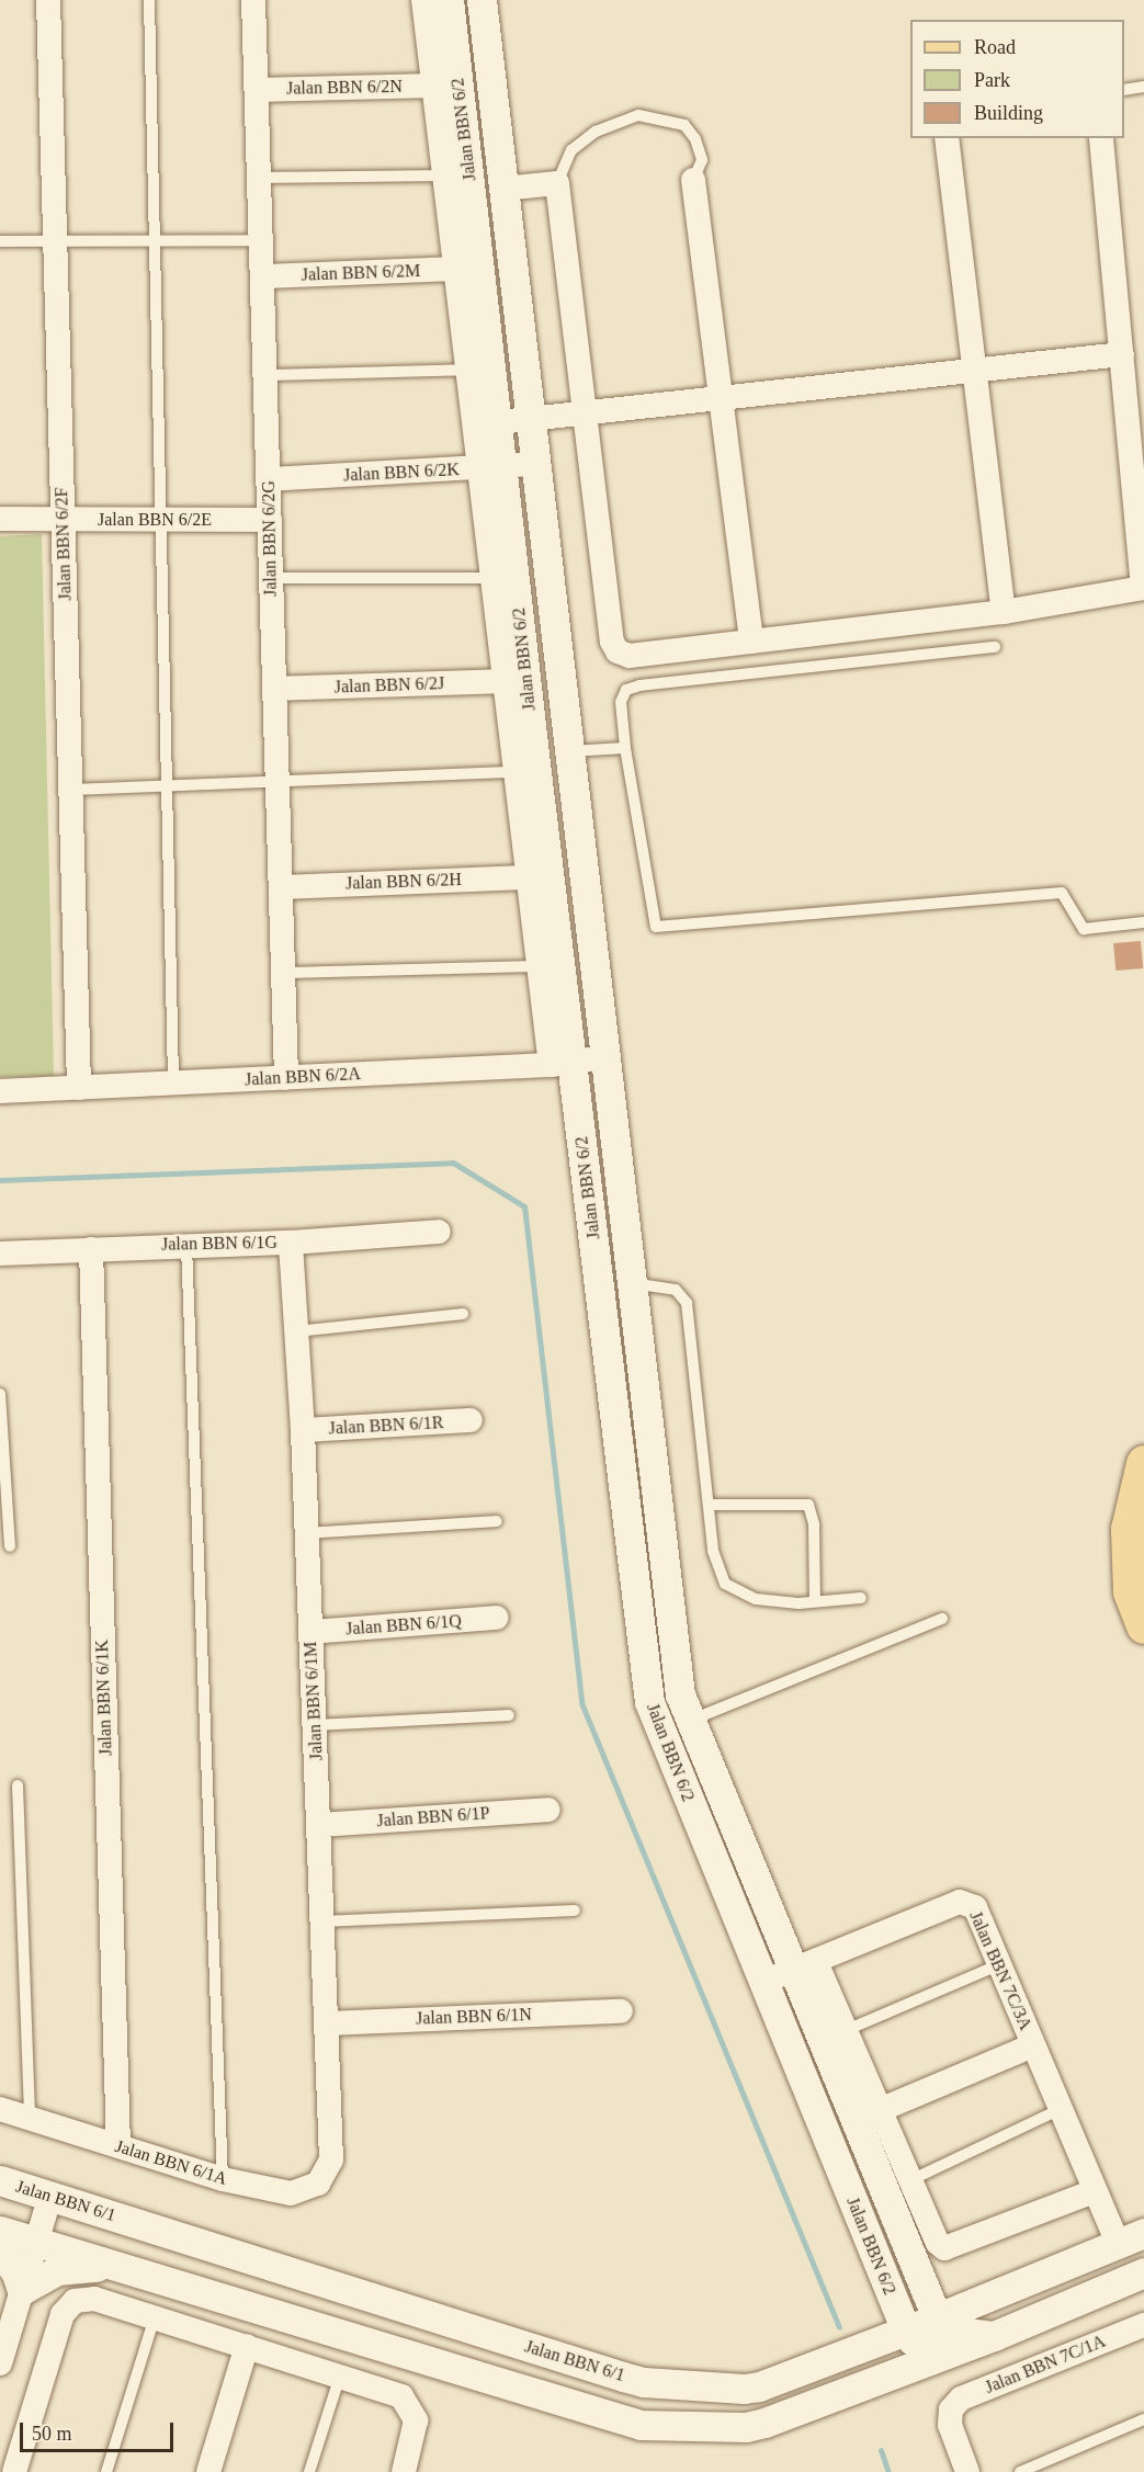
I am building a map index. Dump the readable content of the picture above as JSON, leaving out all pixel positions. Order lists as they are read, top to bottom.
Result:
{
  "streets": {
    "street": [
      "Jalan BBN 6/2N",
      "Jalan BBN 6/2",
      "Jalan BBN 6/2M",
      "Jalan BBN 6/2K",
      "Jalan BBN 6/2E",
      "Jalan BBN 6/2G",
      "Jalan BBN 6/2F",
      "Jalan BBN 6/2J",
      "Jalan BBN 6/2H",
      "Jalan BBN 6/2A",
      "Jalan BBN 6/1G",
      "Jalan BBN 6/1R",
      "Jalan BBN 6/1Q",
      "Jalan BBN 6/1K",
      "Jalan BBN 6/1M",
      "Jalan BBN 6/1P",
      "Jalan BBN 7C/3A",
      "Jalan BBN 6/1N",
      "Jalan BBN 6/1A",
      "Jalan BBN 6/1",
      "Jalan BBN 7C/1A"
    ]
  },
  "crossings": [
    ["Jalan BBN 6/2N", "Jalan BBN 6/2G"],
    ["Jalan BBN 6/2", "Jalan BBN 6/2K"],
    ["Jalan BBN 6/2", "Jalan BBN 6/2A"],
    ["Jalan BBN 6/2", "Jalan BBN 7C/3A"],
    ["Jalan BBN 6/2", "Jalan BBN 6/1"],
    ["Jalan BBN 6/2M", "Jalan BBN 6/2G"],
    ["Jalan BBN 6/2K", "Jalan BBN 6/2G"],
    ["Jalan BBN 6/2E", "Jalan BBN 6/2G"],
    ["Jalan BBN 6/2E", "Jalan BBN 6/2F"],
    ["Jalan BBN 6/2G", "Jalan BBN 6/2J"],
    ["Jalan BBN 6/2G", "Jalan BBN 6/2H"],
    ["Jalan BBN 6/2G", "Jalan BBN 6/2A"],
    ["Jalan BBN 6/2F", "Jalan BBN 6/2A"],
    ["Jalan BBN 6/1G", "Jalan BBN 6/1K"],
    ["Jalan BBN 6/1G", "Jalan BBN 6/1M"],
    ["Jalan BBN 6/1R", "Jalan BBN 6/1M"],
    ["Jalan BBN 6/1Q", "Jalan BBN 6/1M"],
    ["Jalan BBN 6/1K", "Jalan BBN 6/1A"],
    ["Jalan BBN 6/1M", "Jalan BBN 6/1P"],
    ["Jalan BBN 6/1M", "Jalan BBN 6/1N"],
    ["Jalan BBN 6/1M", "Jalan BBN 6/1A"],
    ["Jalan BBN 7C/3A", "Jalan BBN 6/1"]
  ],
  "legend": ["Road", "Park", "Building"],
  "scale_bar": "50 m"
}
